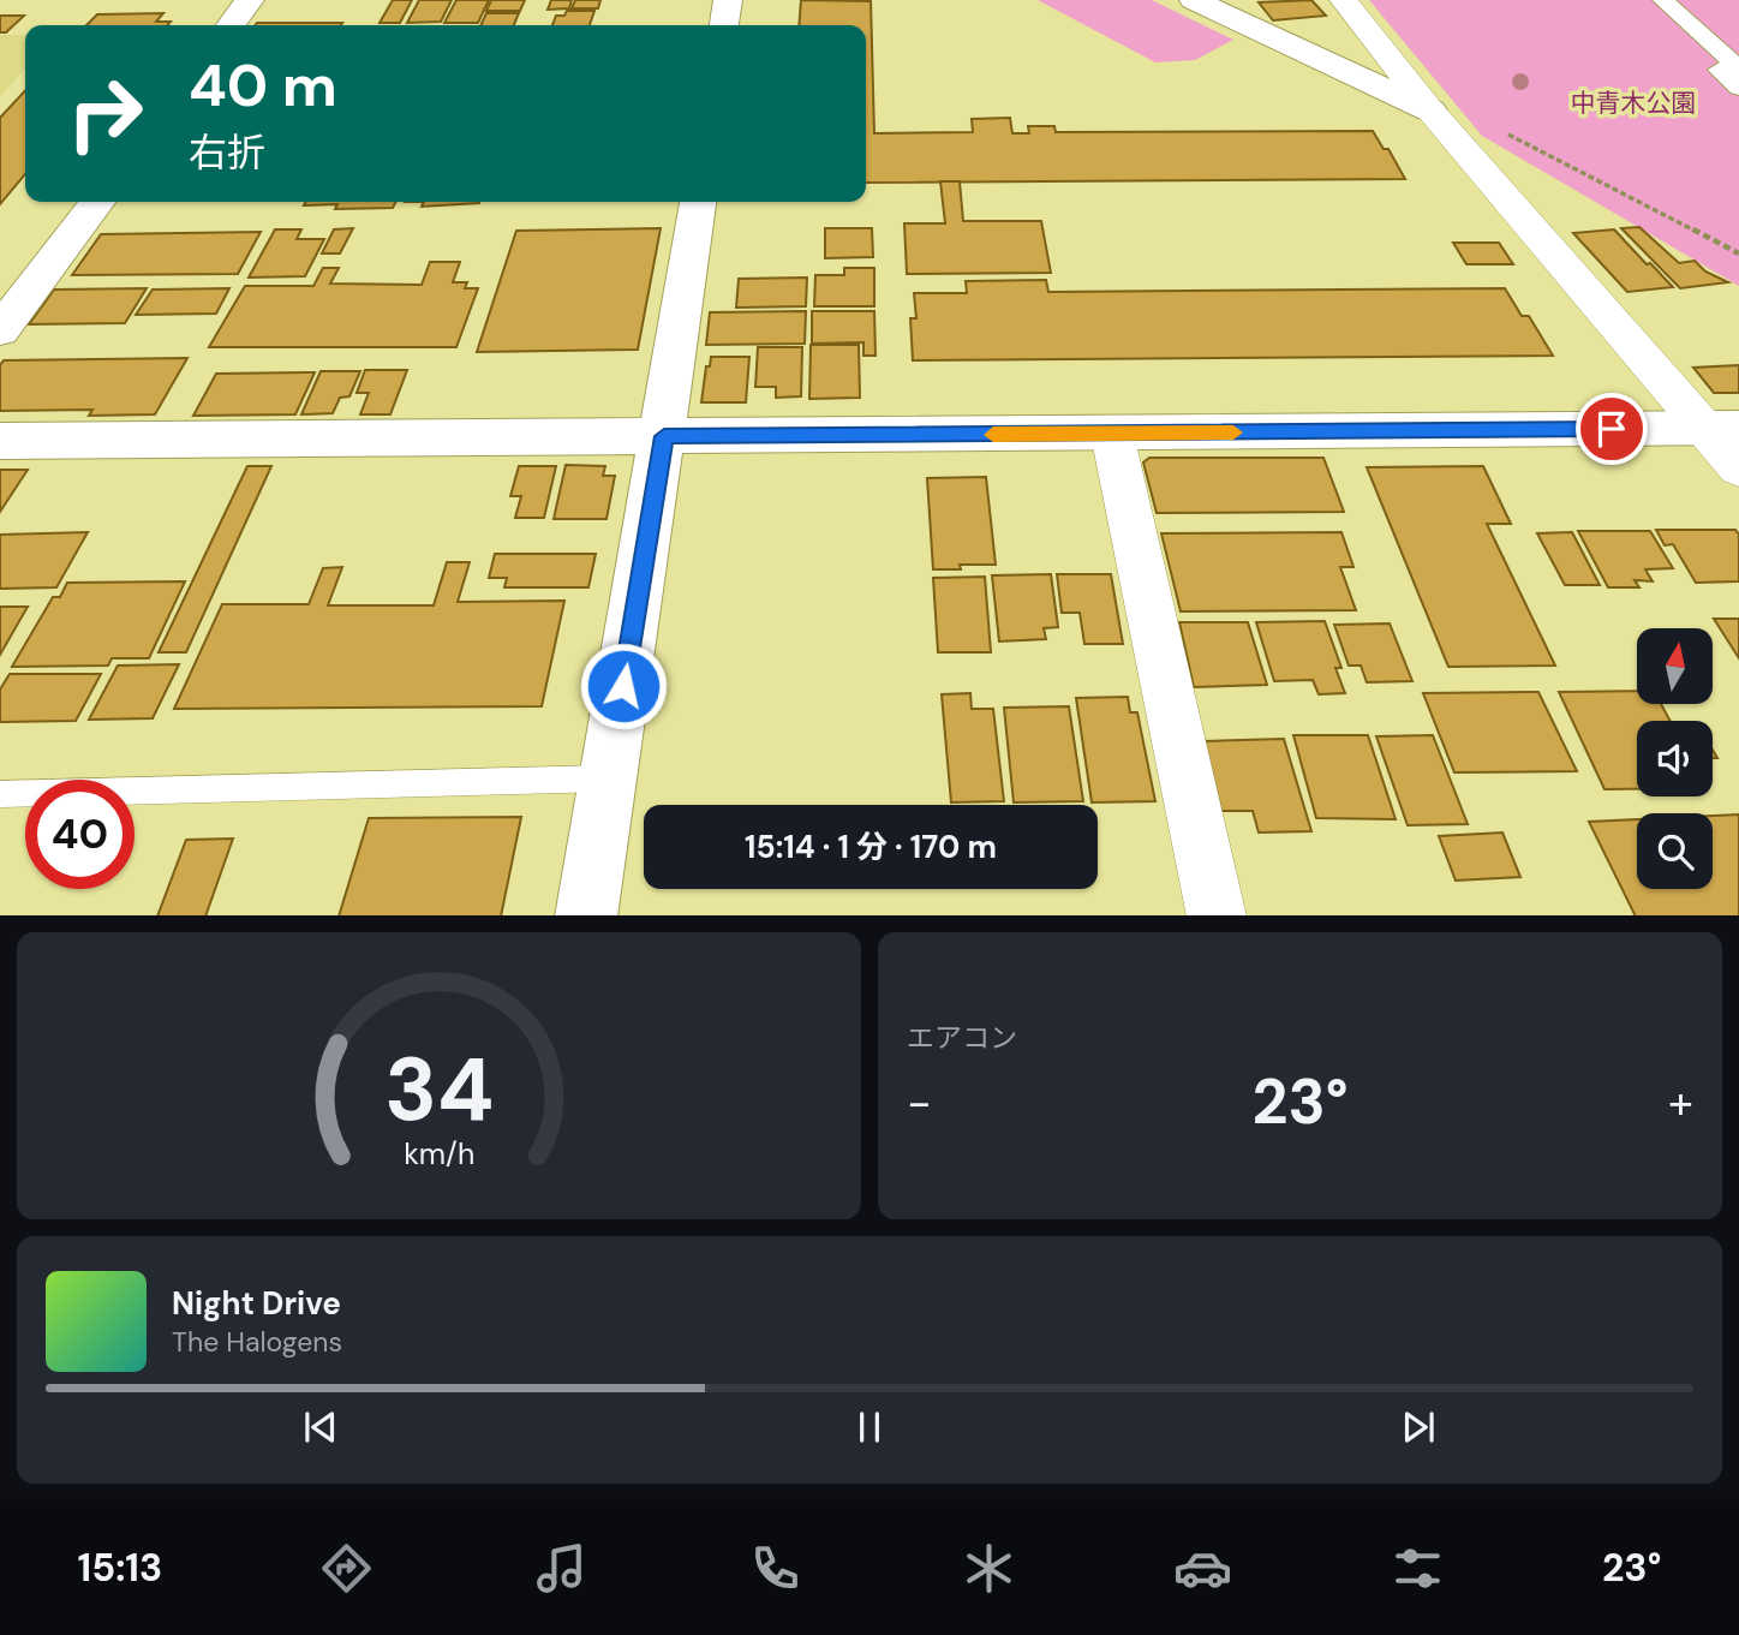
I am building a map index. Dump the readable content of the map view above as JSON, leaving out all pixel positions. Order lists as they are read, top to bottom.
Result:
{
  "parks": ["中青木公園"],
  "north": "top",
  "page": {
    "turn": ["40 m", "右折"],
    "limit": "40",
    "trip": "15:14 · 1 分 · 170 m",
    "tile": "エアコン",
    "heat": ["−", "23°", "+"],
    "song": ["Night Drive", "The Halogens"],
    "tabs": ["15:13", "23°"],
    "gauge": ["34", "km/h"]
  }
}
